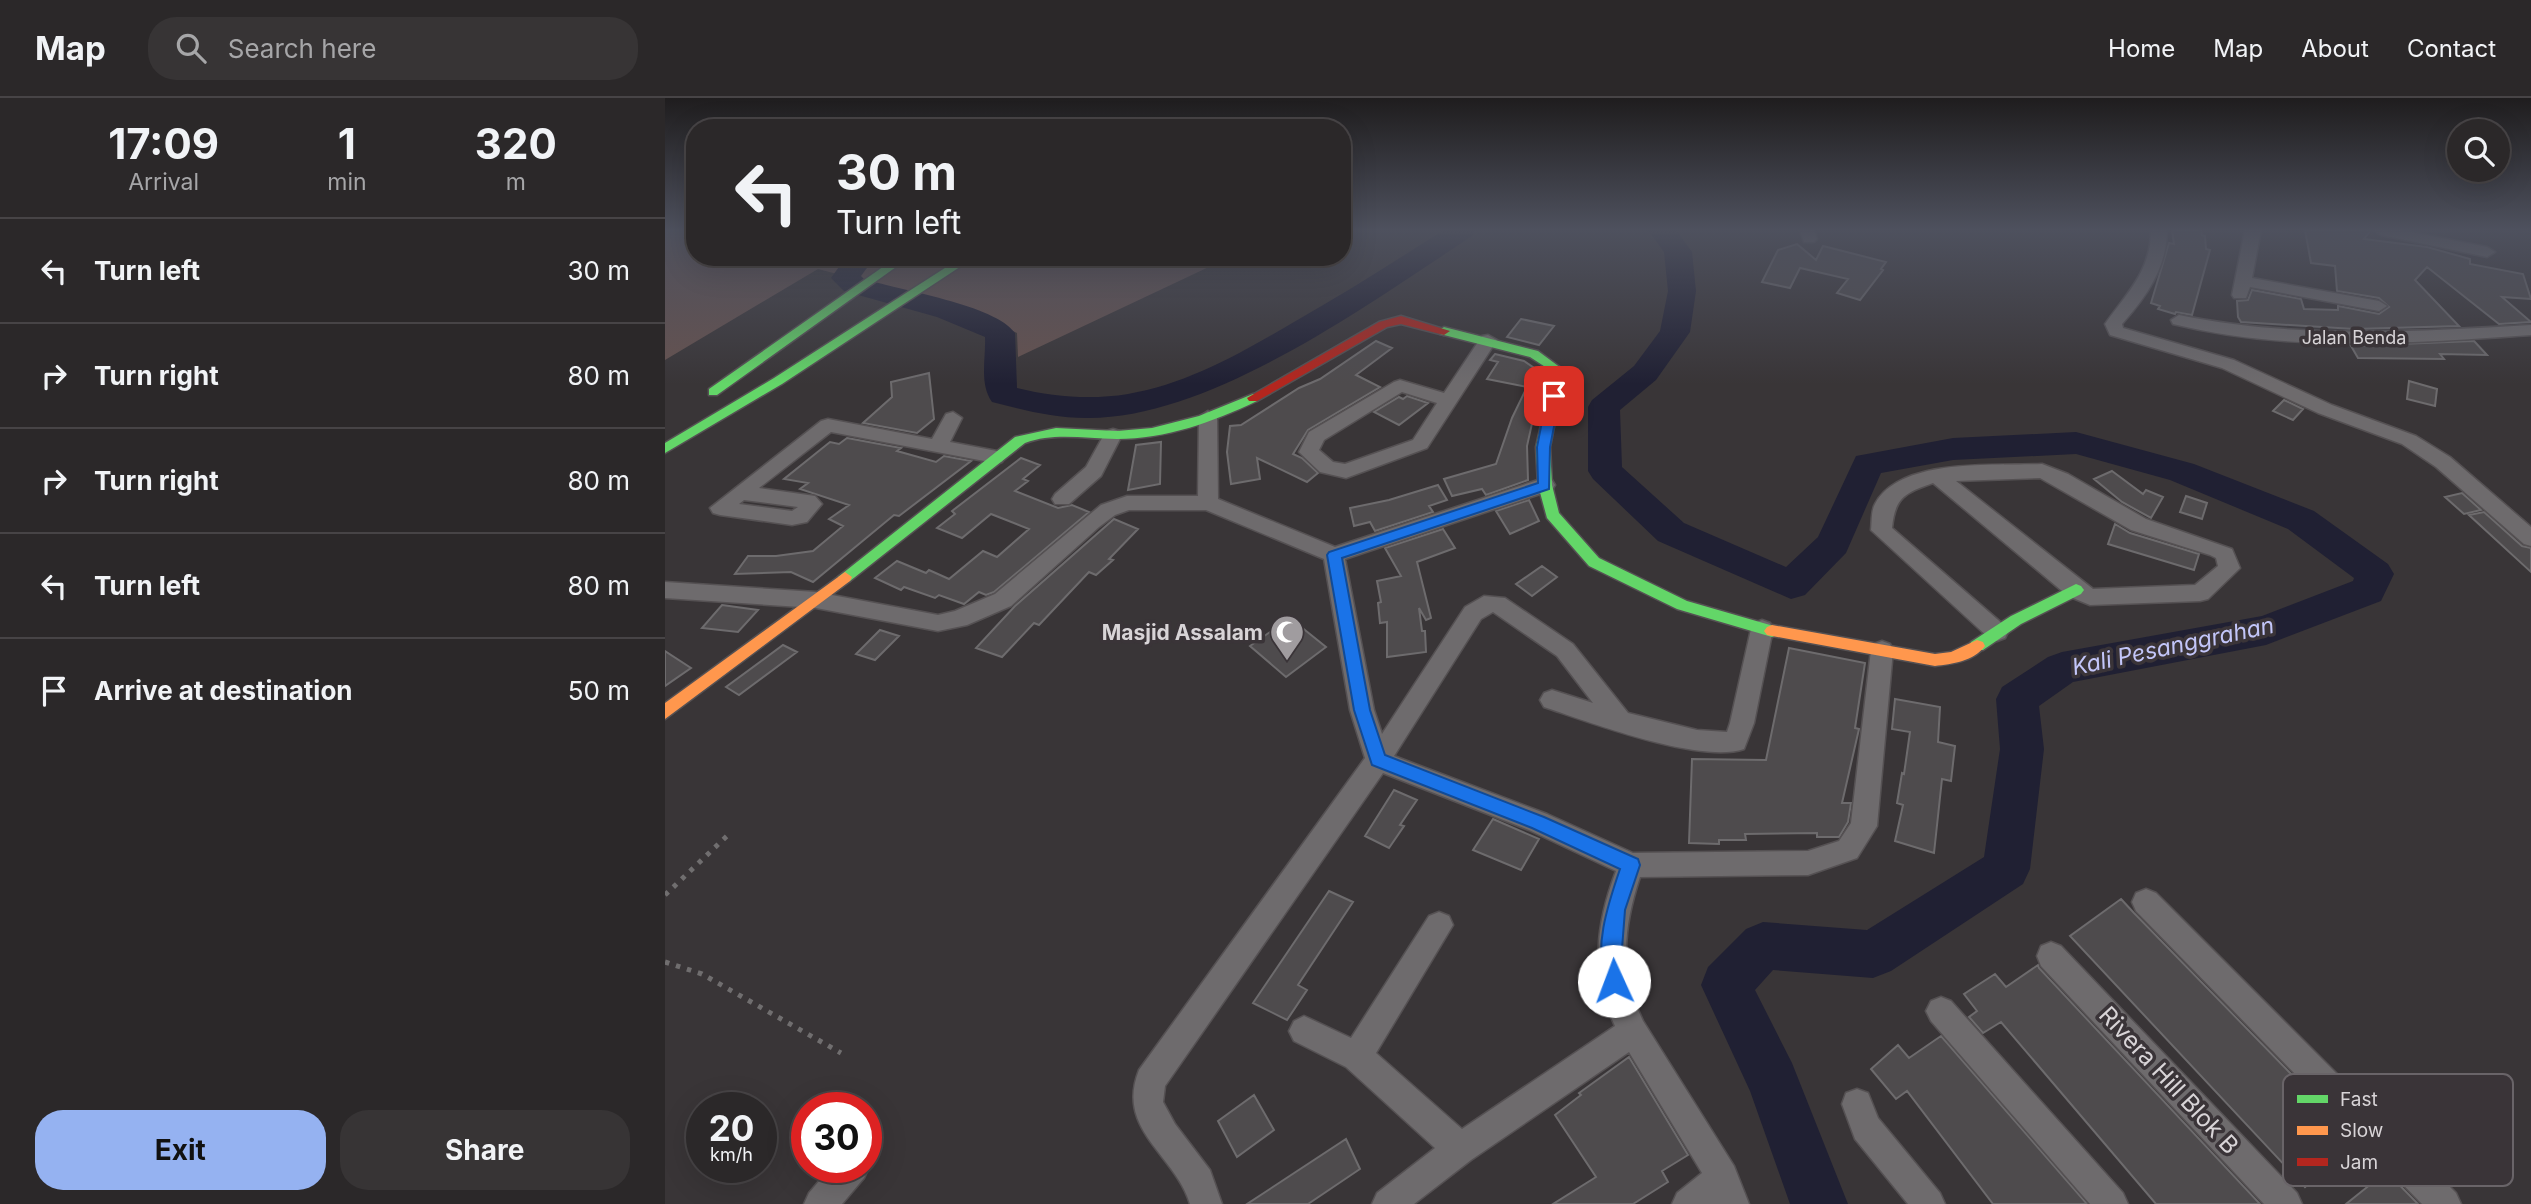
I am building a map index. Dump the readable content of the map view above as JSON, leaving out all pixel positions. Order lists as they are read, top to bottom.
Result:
{
  "streets": {
    "street": ["Jalan Benda", "Rivera Hill Blok B"]
  },
  "water": ["Kali Pesanggrahan"],
  "places": {
    "mosque": ["Masjid Assalam"]
  },
  "legend": ["Fast", "Slow", "Jam"],
  "page": {
    "header": "Map",
    "search": "Search here",
    "nav": [
      "Home",
      "Map",
      "About",
      "Contact"
    ],
    "eta": [
      "17:09",
      "Arrival",
      "1",
      "min",
      "320",
      "m"
    ],
    "turn": ["30 m", "Turn left"],
    "list": [
      {
        "name": "Turn left",
        "value": "30 m"
      },
      {
        "name": "Turn right",
        "value": "80 m"
      },
      {
        "name": "Turn right",
        "value": "80 m"
      },
      {
        "name": "Turn left",
        "value": "80 m"
      },
      {
        "name": "Arrive at destination",
        "value": "50 m"
      }
    ],
    "speed": "20 km/h",
    "limit": "30",
    "buttons": ["Exit", "Share"]
  }
}
